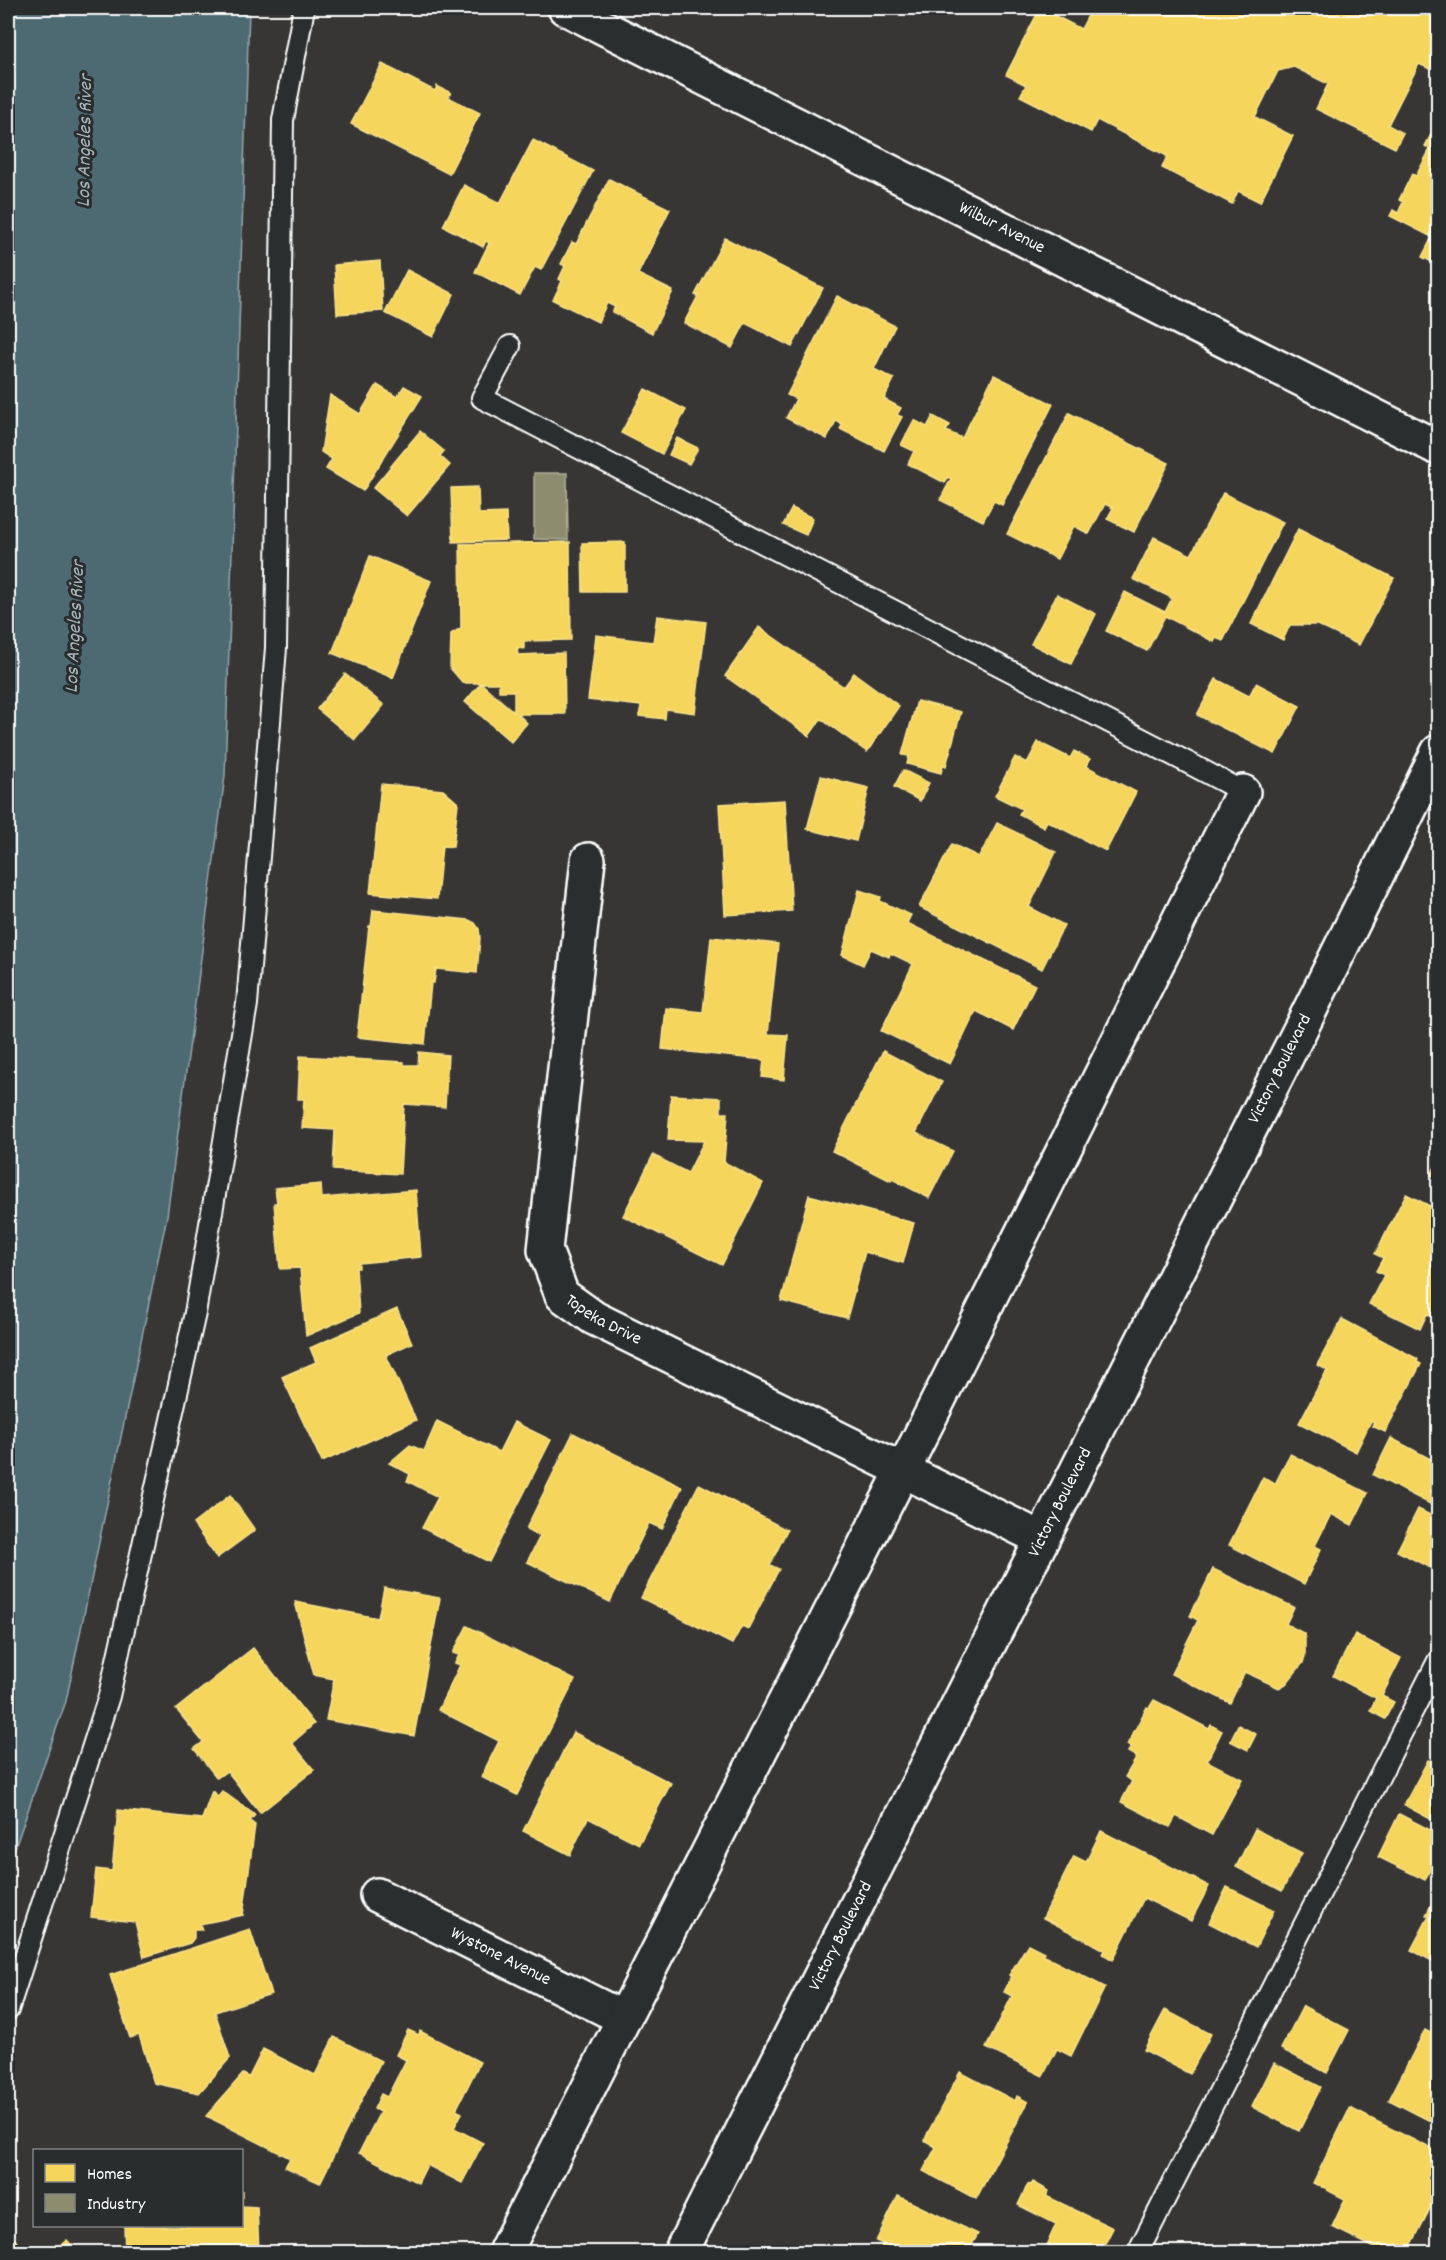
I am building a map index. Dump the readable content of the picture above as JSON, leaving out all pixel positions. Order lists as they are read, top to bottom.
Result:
{
  "streets": {
    "street": [
      "Wilbur Avenue",
      "Victory Boulevard",
      "Topeka Drive",
      "Wystone Avenue"
    ]
  },
  "crossings": [
    ["Victory Boulevard", "Topeka Drive"]
  ],
  "water": ["Los Angeles River"],
  "legend": ["Homes", "Industry"]
}
